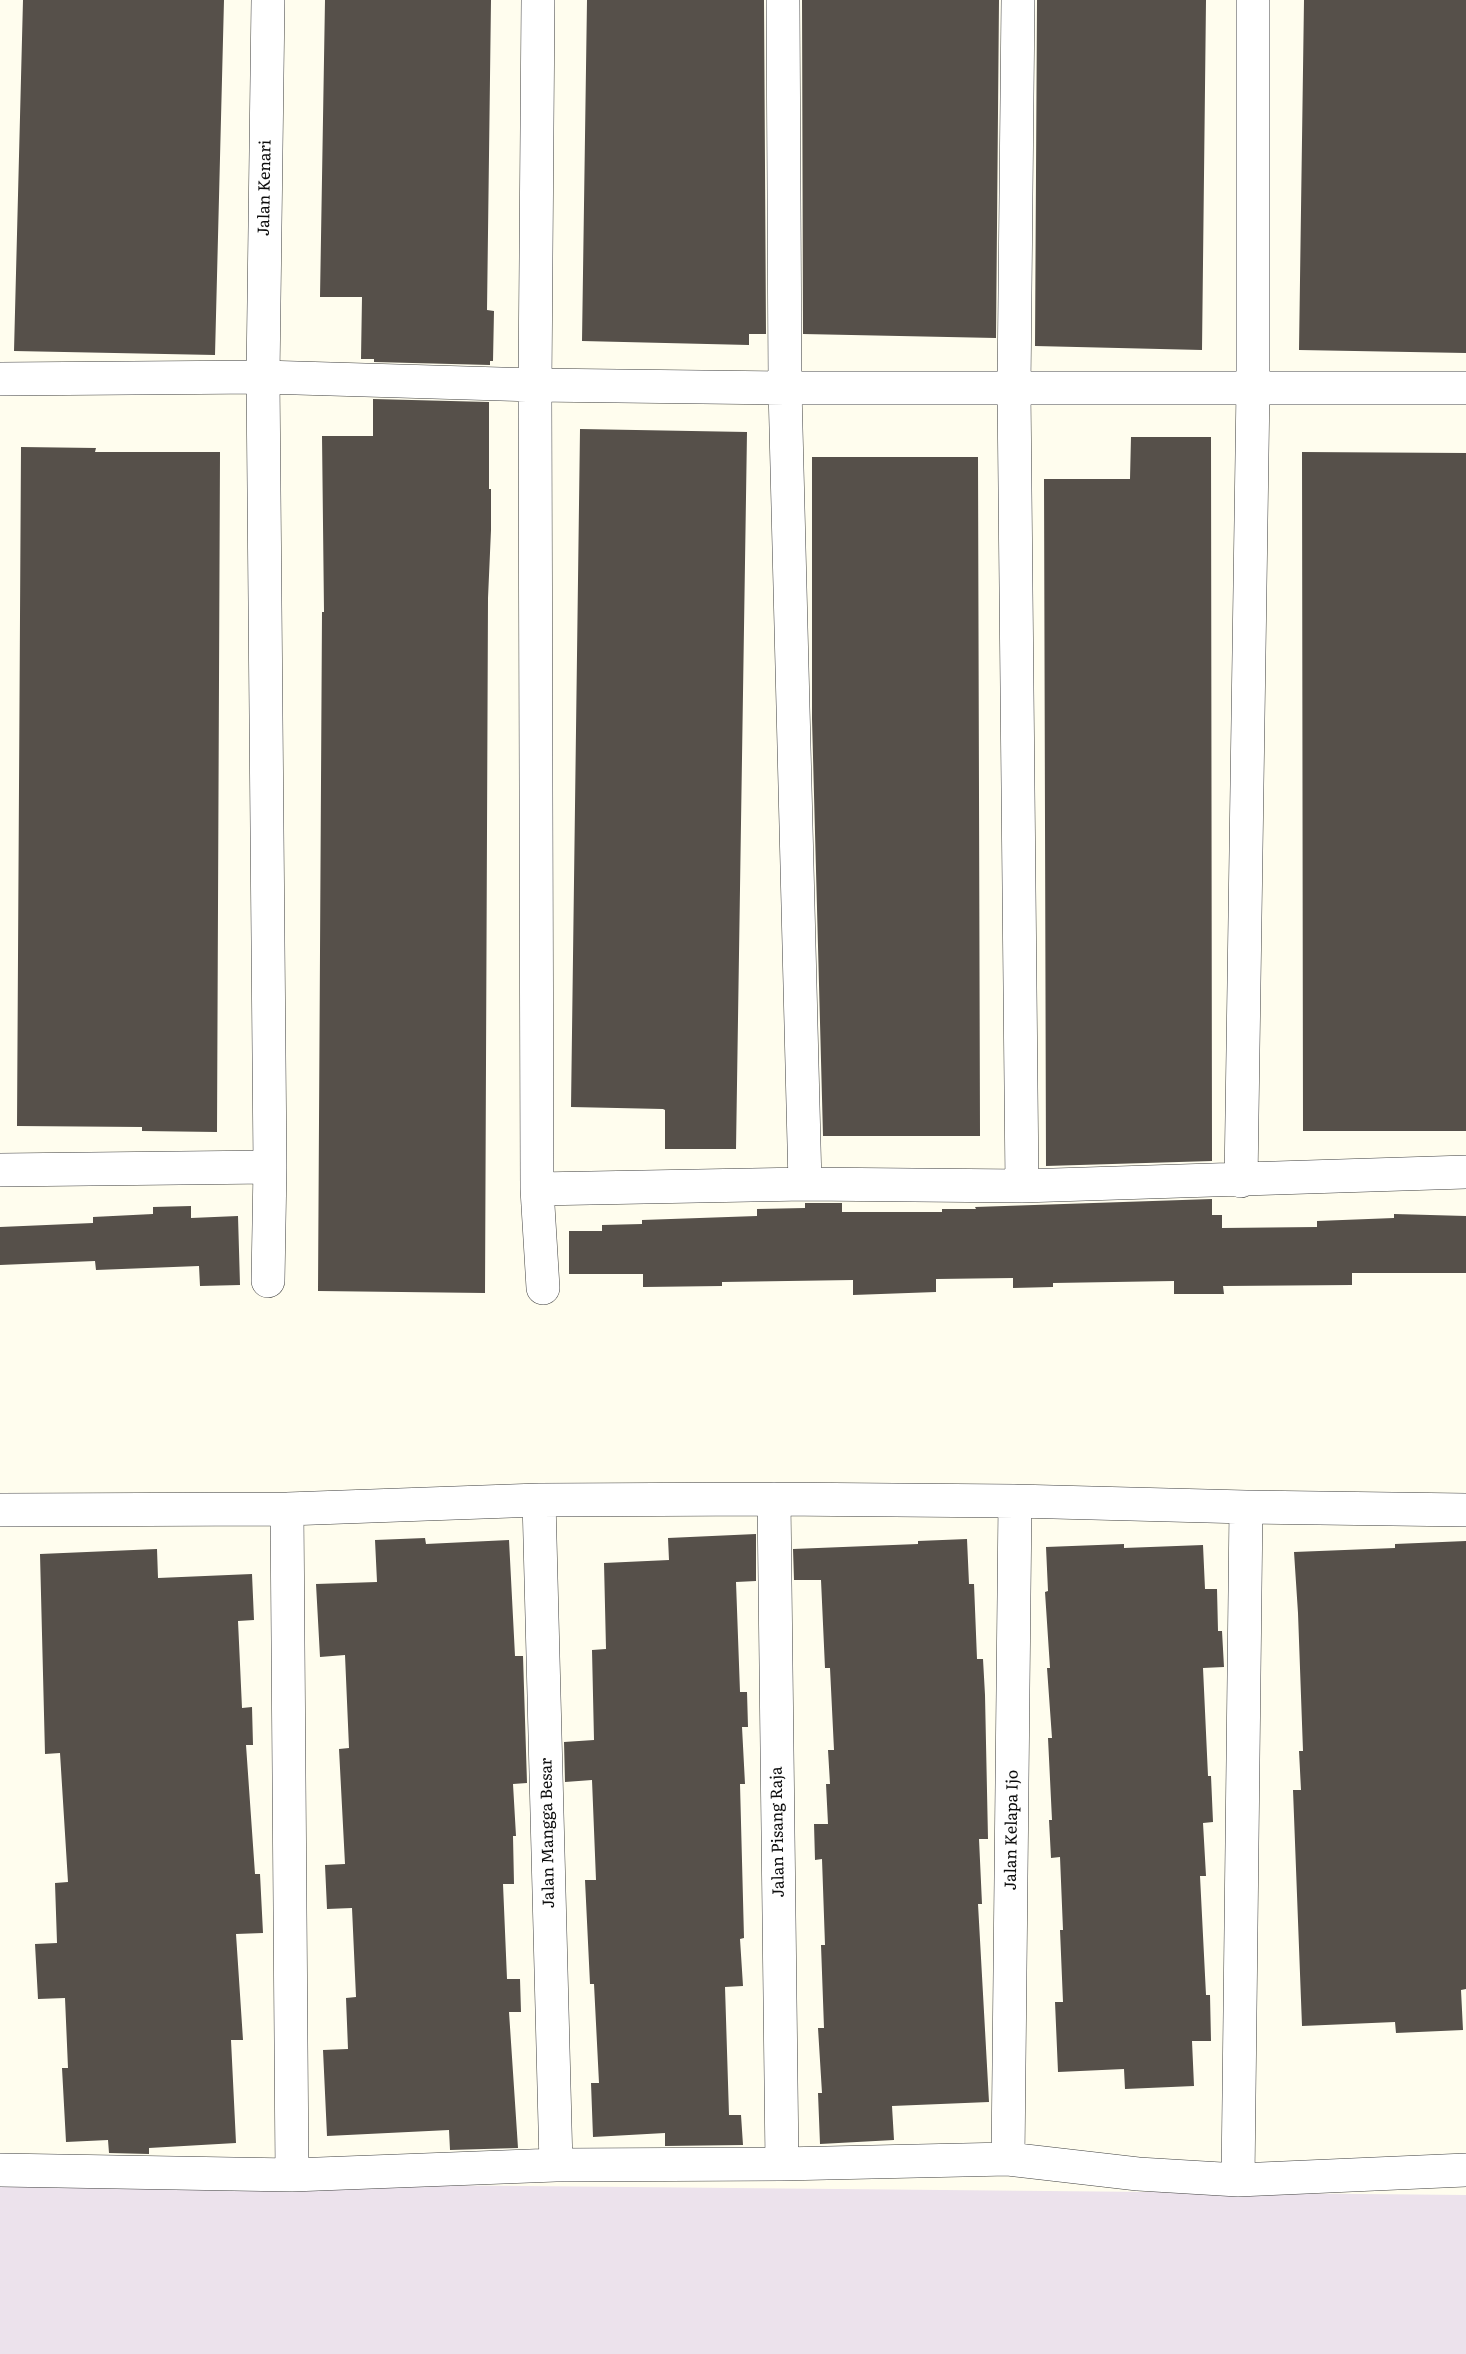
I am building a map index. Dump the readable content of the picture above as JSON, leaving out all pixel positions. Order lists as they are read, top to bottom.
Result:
{
  "streets": {
    "street": [
      "Jalan Kenari",
      "Jalan Kelapa Ijo",
      "Jalan Pisang Raja",
      "Jalan Mangga Besar"
    ]
  }
}
